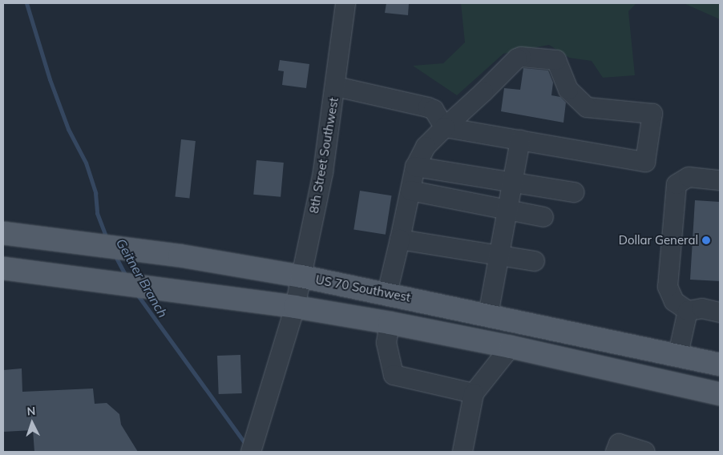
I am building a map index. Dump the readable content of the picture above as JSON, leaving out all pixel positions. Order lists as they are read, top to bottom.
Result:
{
  "streets": {
    "main road": ["US 70 Southwest"],
    "street": ["8th Street Southwest"]
  },
  "crossings": [
    ["8th Street Southwest", "US 70 Southwest"]
  ],
  "water": ["Geitner Branch"],
  "places": ["Dollar General"],
  "north": "top"
}
